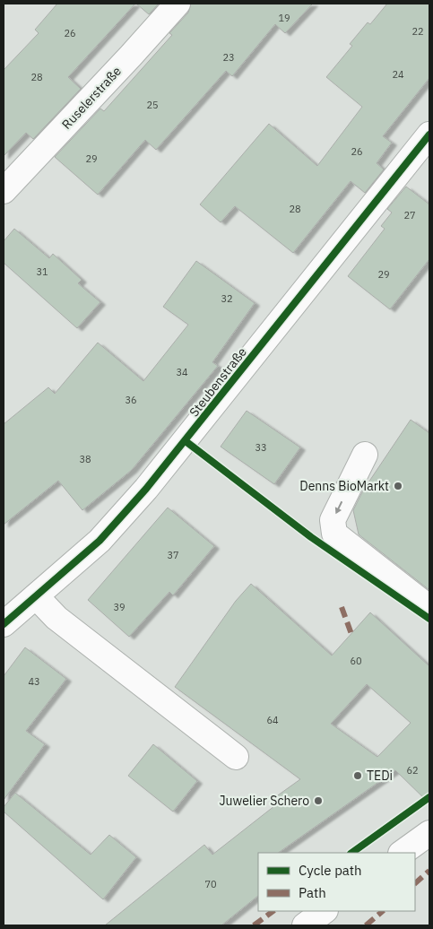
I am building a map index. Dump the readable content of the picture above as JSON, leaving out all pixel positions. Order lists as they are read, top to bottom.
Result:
{
  "streets": {
    "street": ["Ruselerstraße", "Steubenstraße"]
  },
  "places": ["Denns BioMarkt", "TEDi", "Juwelier Schero"],
  "house_numbers": [
    "19",
    "22",
    "26",
    "23",
    "24",
    "28",
    "25",
    "26",
    "29",
    "28",
    "27",
    "31",
    "29",
    "32",
    "34",
    "36",
    "33",
    "38",
    "37",
    "39",
    "60",
    "43",
    "64",
    "62",
    "70"
  ],
  "legend": ["Cycle path", "Path"]
}
